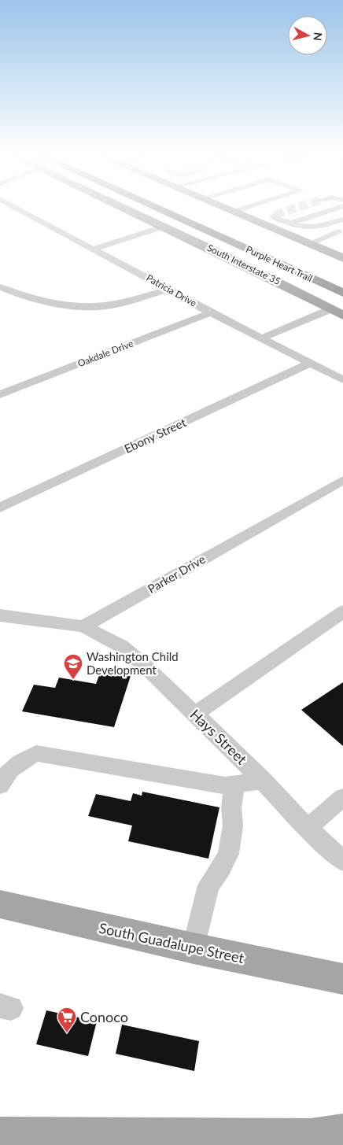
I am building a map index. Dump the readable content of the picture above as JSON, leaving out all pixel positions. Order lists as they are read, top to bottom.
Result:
{
  "streets": {
    "highway": ["Purple Heart Trail"],
    "main road": ["South Interstate 35", "South Guadalupe Street"],
    "street": [
      "Patricia Drive",
      "Oakdale Drive",
      "Ebony Street",
      "Parker Drive",
      "Hays Street"
    ]
  },
  "crossings": [
    ["Patricia Drive", "Oakdale Drive"],
    ["Patricia Drive", "Ebony Street"],
    ["Parker Drive", "Hays Street"]
  ],
  "places": {
    "school or university": ["Washington Child Development"],
    "supermarket": ["Conoco"]
  },
  "north": "right"
}
